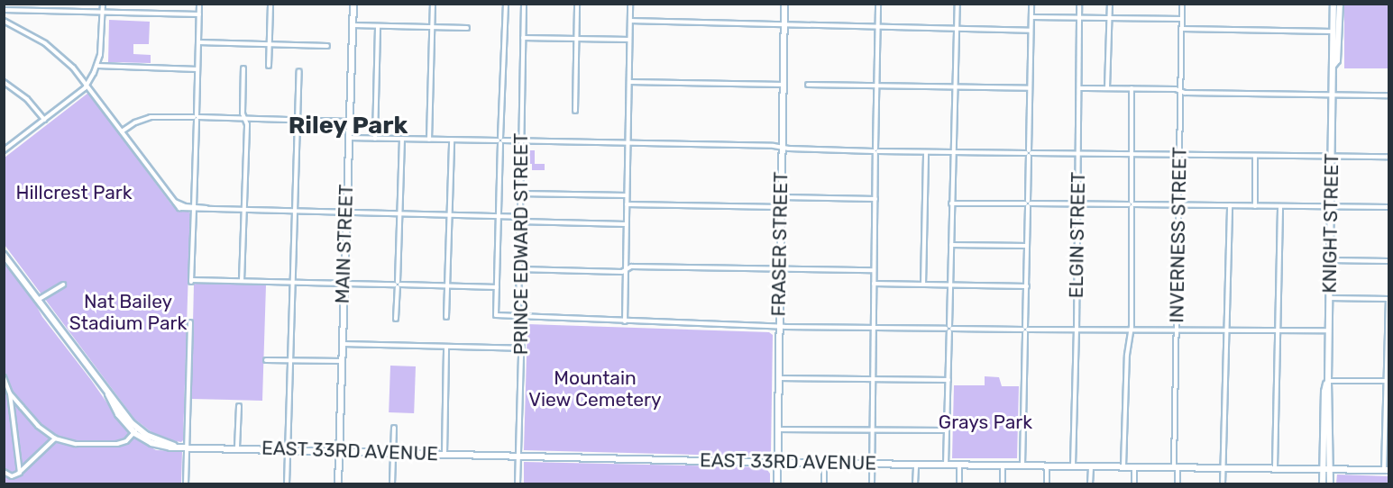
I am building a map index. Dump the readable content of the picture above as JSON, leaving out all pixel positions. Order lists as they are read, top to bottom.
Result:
{
  "streets": {
    "street": [
      "KNIGHT STREET",
      "ELGIN STREET",
      "INVERNESS STREET",
      "MAIN STREET",
      "PRINCE EDWARD STREET",
      "FRASER STREET",
      "EAST 33RD AVENUE"
    ]
  },
  "crossings": [
    ["KNIGHT STREET", "EAST 33RD AVENUE"],
    ["ELGIN STREET", "EAST 33RD AVENUE"],
    ["INVERNESS STREET", "EAST 33RD AVENUE"],
    ["MAIN STREET", "EAST 33RD AVENUE"],
    ["PRINCE EDWARD STREET", "EAST 33RD AVENUE"],
    ["FRASER STREET", "EAST 33RD AVENUE"]
  ],
  "districts": ["Riley Park"],
  "parks": [
    "Hillcrest Park",
    "Nat Bailey Stadium Park",
    "Mountain View Cemetery",
    "Grays Park"
  ]
}
